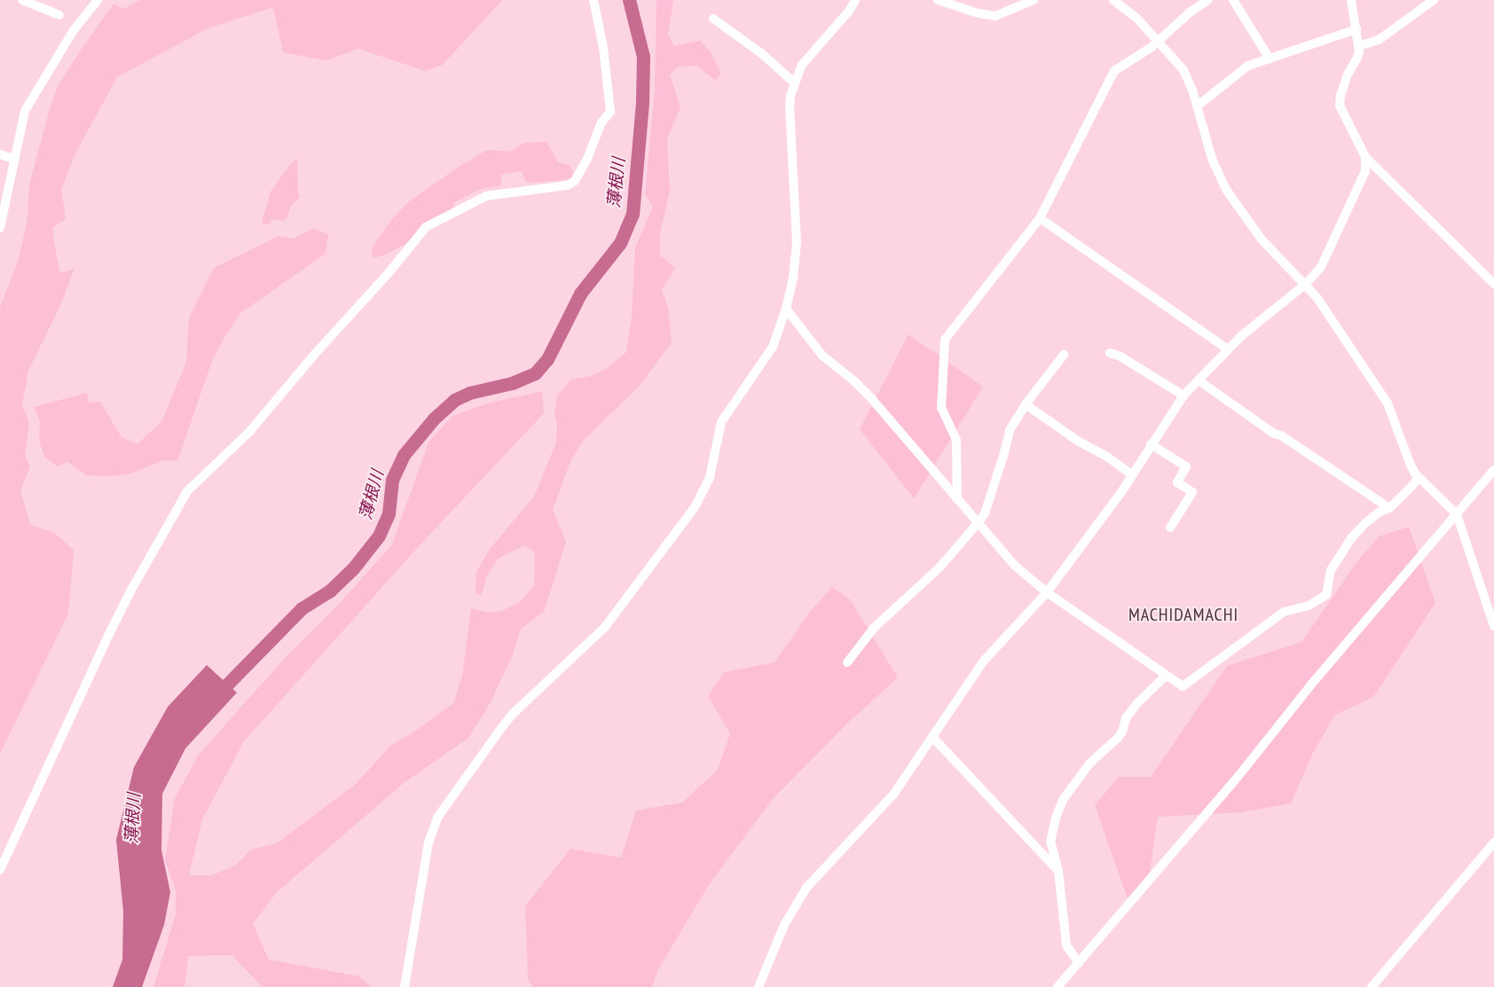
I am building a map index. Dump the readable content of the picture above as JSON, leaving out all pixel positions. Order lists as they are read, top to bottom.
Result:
{
  "districts": ["MACHIDAMACHI"],
  "water": ["薄根川"]
}
